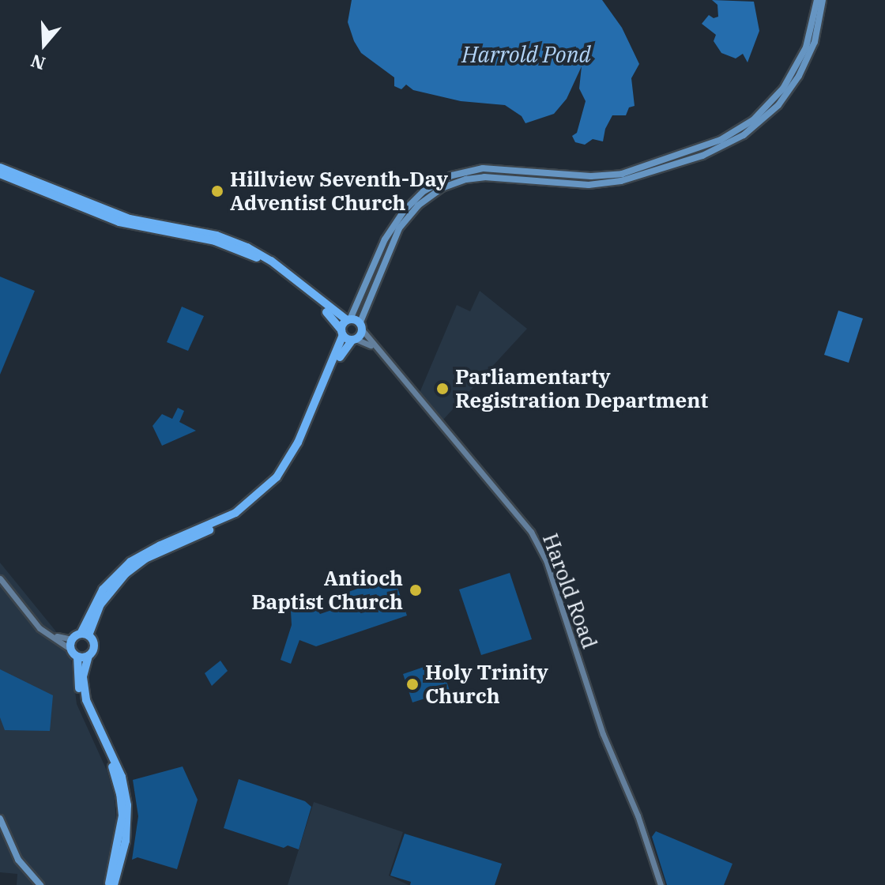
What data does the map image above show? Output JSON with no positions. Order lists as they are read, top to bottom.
{
  "streets": {
    "main road": ["Harold Road"]
  },
  "water": ["Harrold Pond"],
  "places": [
    "Hillview Seventh-Day Adventist Church",
    "Parliamentarty Registration Department",
    "Antioch Baptist Church",
    "Holy Trinity Church"
  ],
  "north": "bottom"
}
